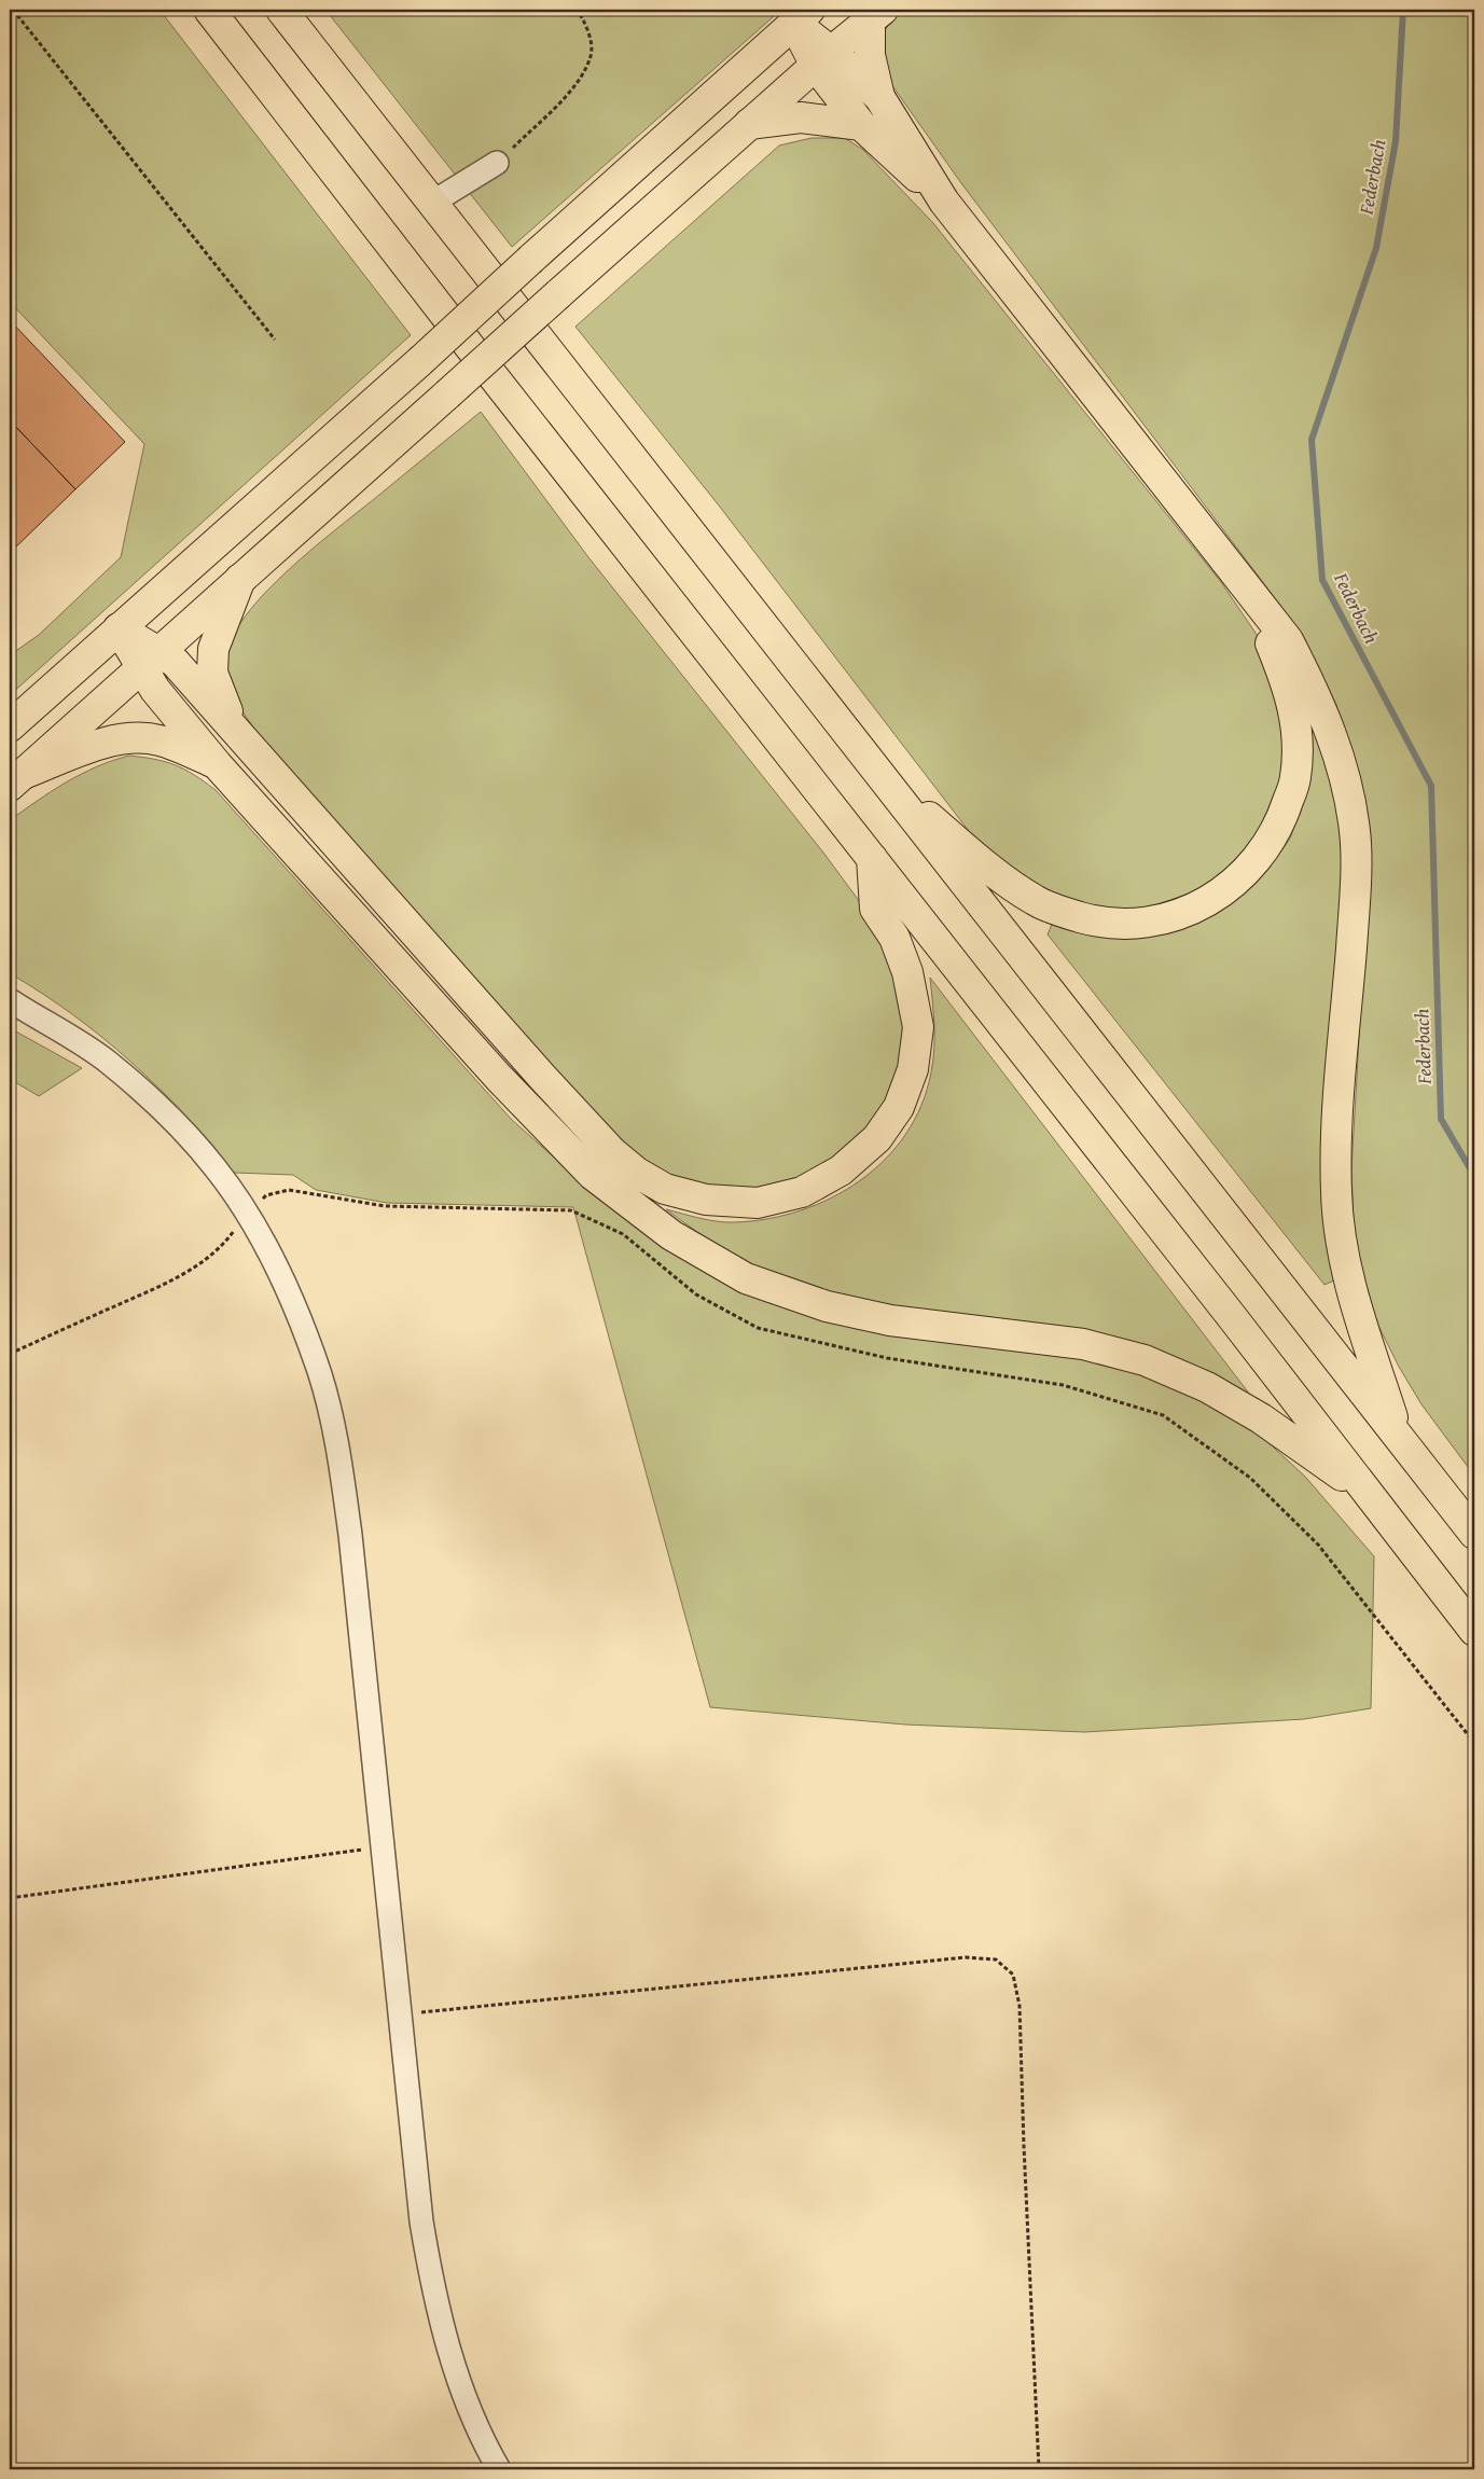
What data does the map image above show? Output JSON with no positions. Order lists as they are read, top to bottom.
{
  "water": ["Federbach"]
}
